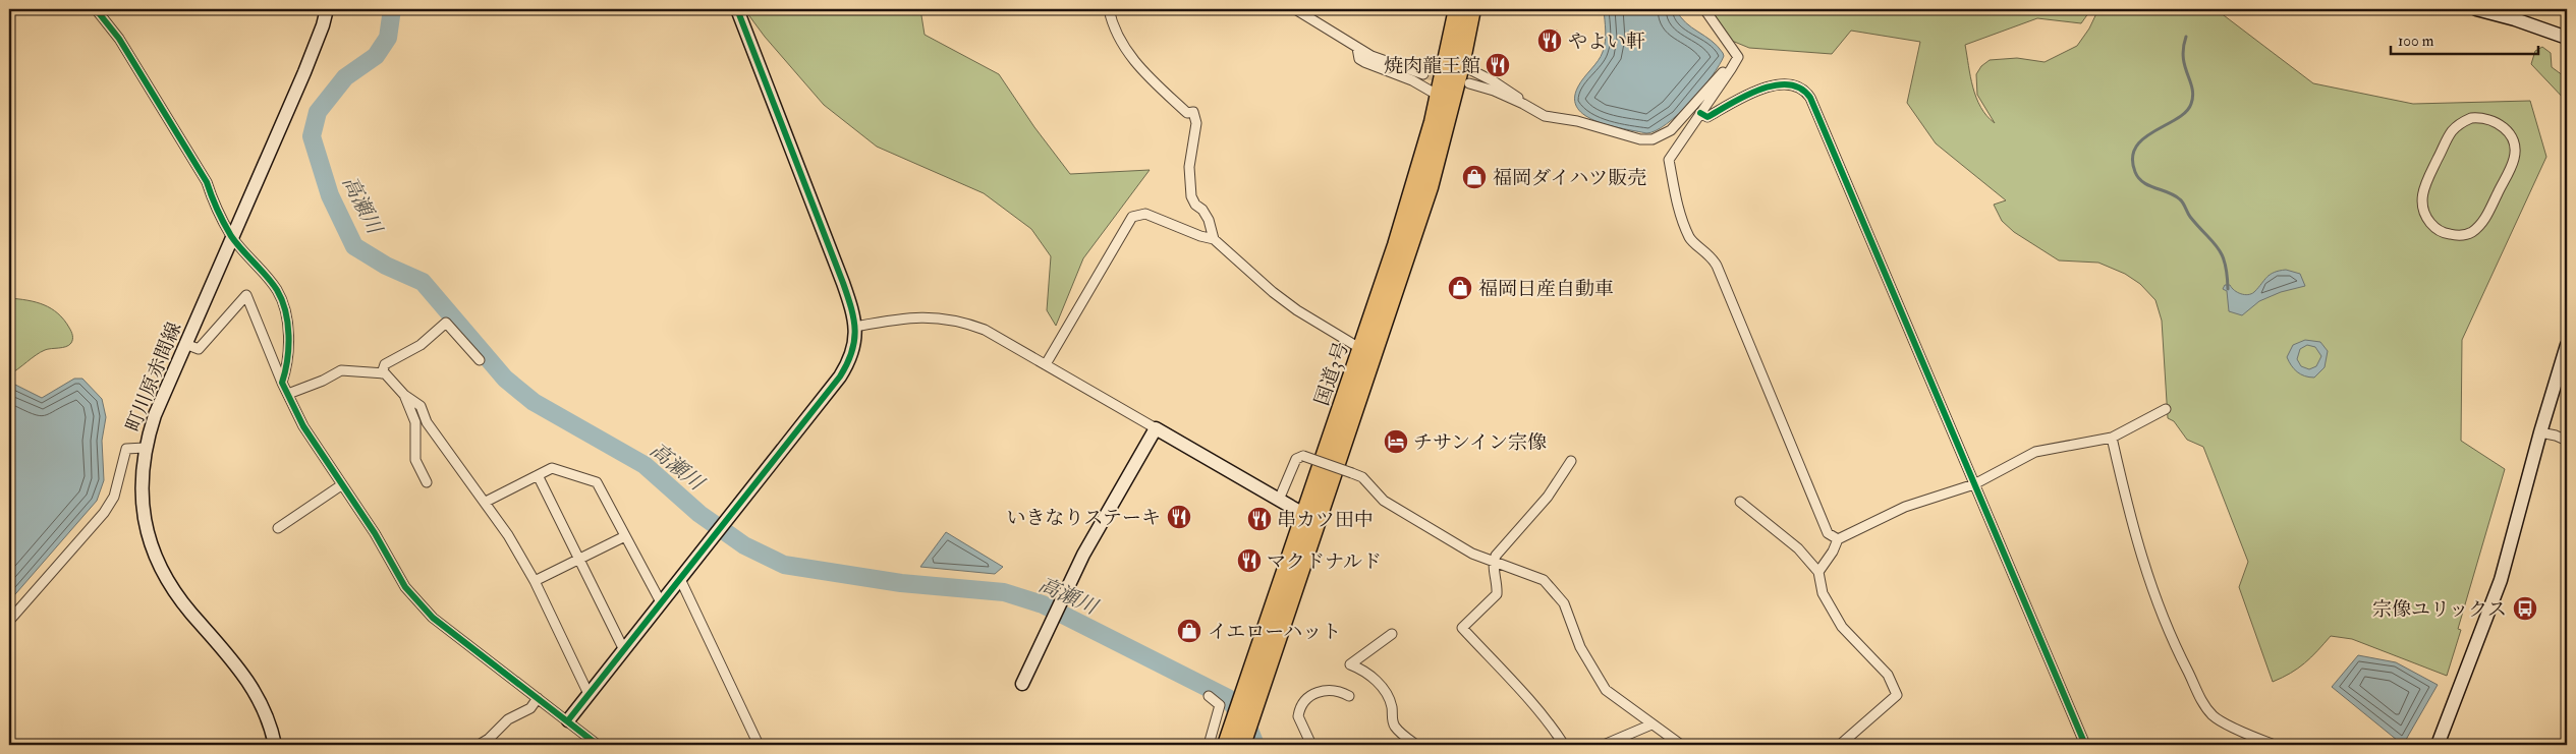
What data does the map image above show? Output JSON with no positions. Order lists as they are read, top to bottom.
{
  "streets": {
    "highway": ["国道3号"],
    "street": ["町川原赤間線"]
  },
  "water": ["高瀬川"],
  "places": {
    "restaurant": [
      "やよい軒",
      "焼肉龍王館",
      "いきなりステーキ",
      "串カツ田中",
      "マクドナルド"
    ],
    "shop": ["福岡ダイハツ販売", "福岡日産自動車", "イエローハット"],
    "hotel": ["チサンイン宗像"],
    "bus stop": ["宗像ユリックス"]
  },
  "scale_bar": "100 m"
}
